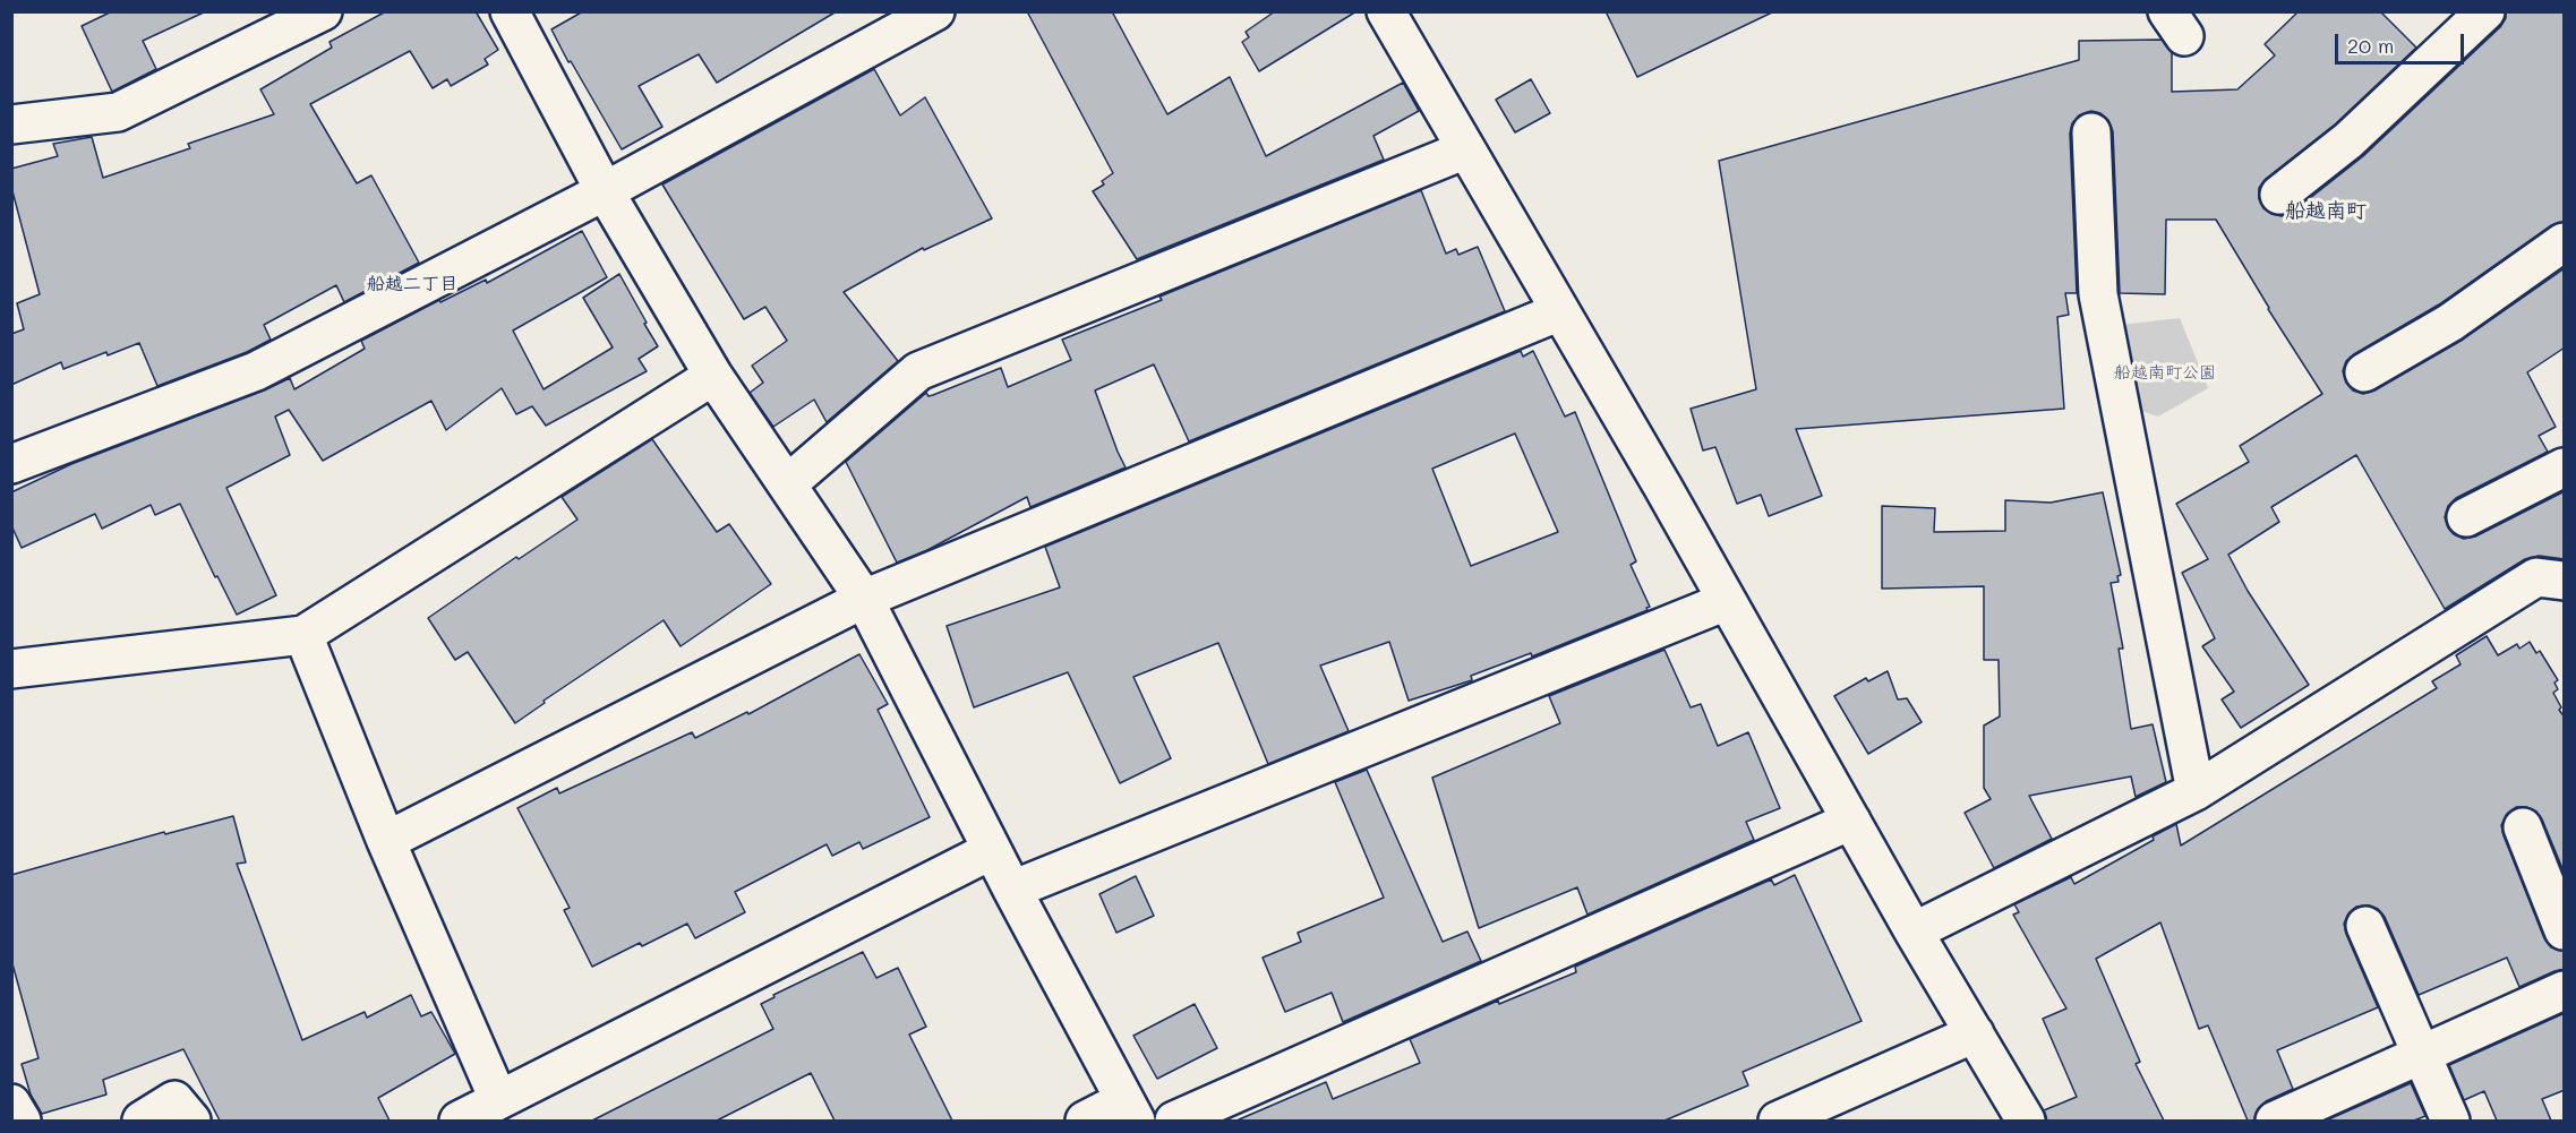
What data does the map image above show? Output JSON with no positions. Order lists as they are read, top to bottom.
{
  "districts": ["船越南町", "船越二丁目"],
  "parks": ["船越南町公園"],
  "scale_bar": "20 m"
}
